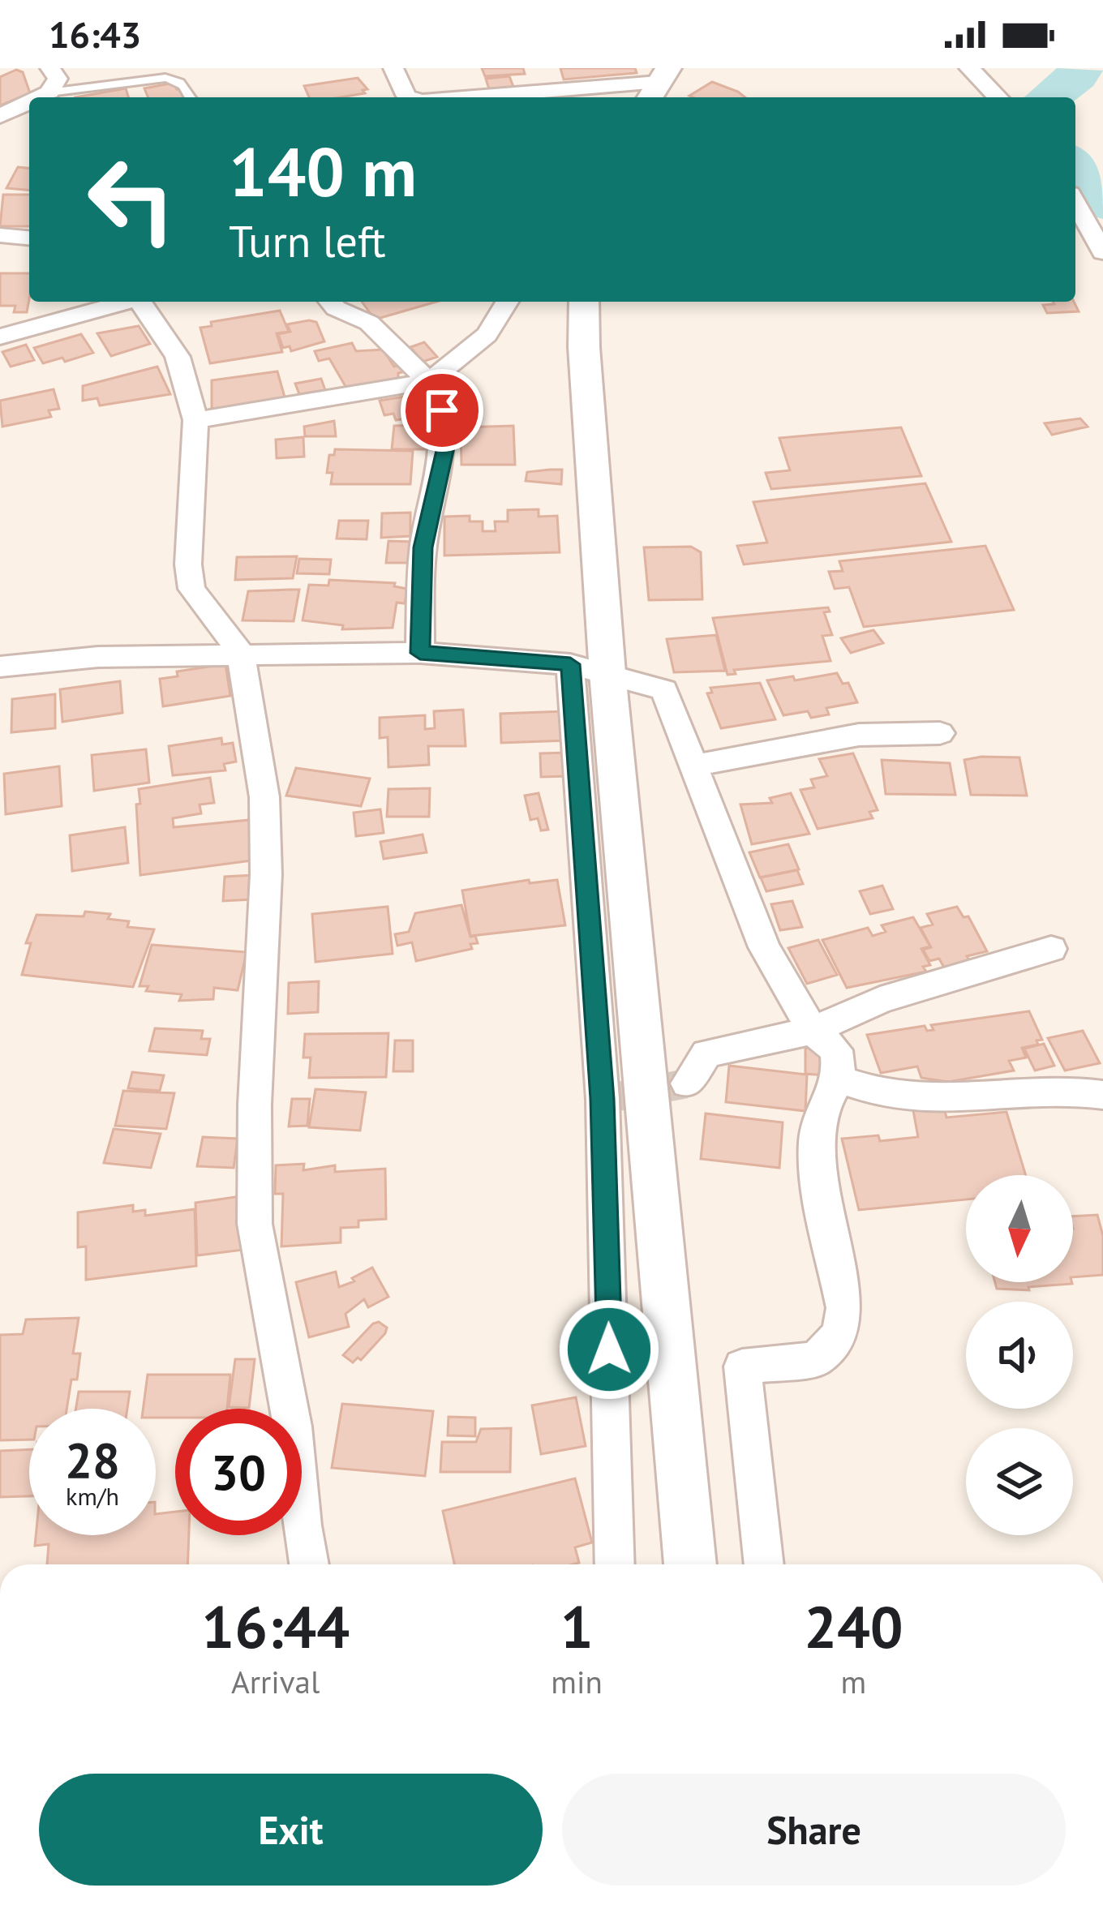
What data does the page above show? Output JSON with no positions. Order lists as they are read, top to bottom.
{
  "north": "bottom",
  "page": {
    "status": "16:43",
    "turn": ["140 m", "Turn left"],
    "speed": "28 km/h",
    "limit": "30",
    "eta": [
      "16:44",
      "Arrival",
      "1",
      "min",
      "240",
      "m"
    ],
    "buttons": ["Exit", "Share"]
  }
}
